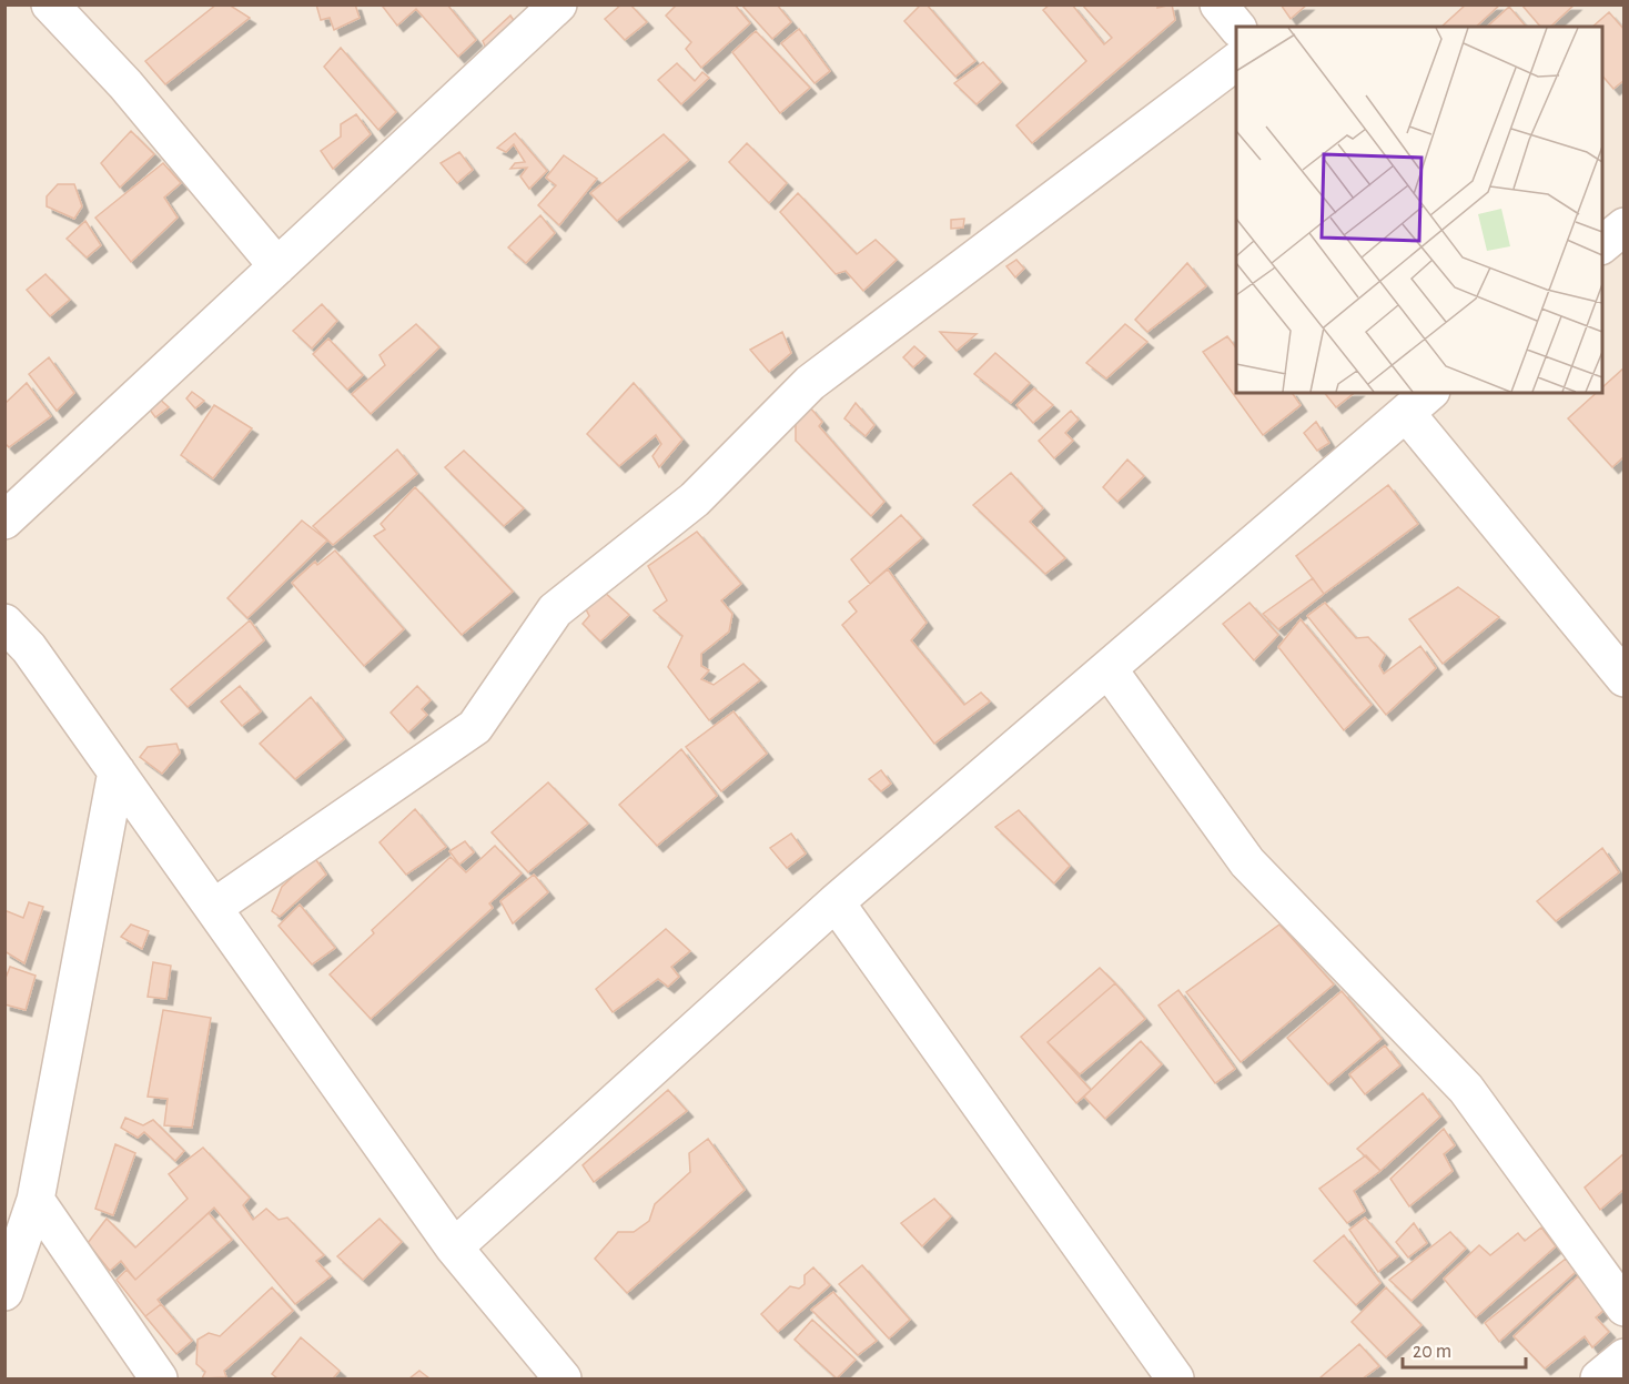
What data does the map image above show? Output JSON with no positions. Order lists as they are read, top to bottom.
{
  "scale_bar": "20 m"
}
